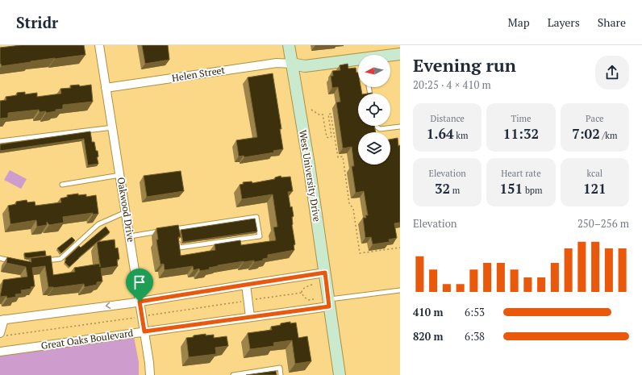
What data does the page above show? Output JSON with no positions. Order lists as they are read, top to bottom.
{
  "streets": {
    "main road": ["West University Drive"],
    "street": ["Helen Street", "Oakwood Drive", "Great Oaks Boulevard"]
  },
  "crossings": [
    ["Helen Street", "West University Drive"],
    ["Helen Street", "Oakwood Drive"],
    ["West University Drive", "Great Oaks Boulevard"],
    ["Oakwood Drive", "Great Oaks Boulevard"]
  ],
  "north": "left",
  "page": {
    "header": "Stridr",
    "nav": ["Map", "Layers", "Share"],
    "heading": ["Evening run", "20:25 · 4 × 410 m"],
    "stats": [
      ["Distance", "1.64 km"],
      ["Time", "11:32"],
      ["Pace", "7:02 /km"],
      ["Elevation", "32 m"],
      ["Heart rate", "151 bpm"],
      ["kcal", "121"]
    ],
    "chart": ["Elevation", "250–256 m"],
    "list": [
      {
        "name": "410 m",
        "note": "6:53"
      },
      {
        "name": "820 m",
        "note": "6:38"
      }
    ]
  }
}
